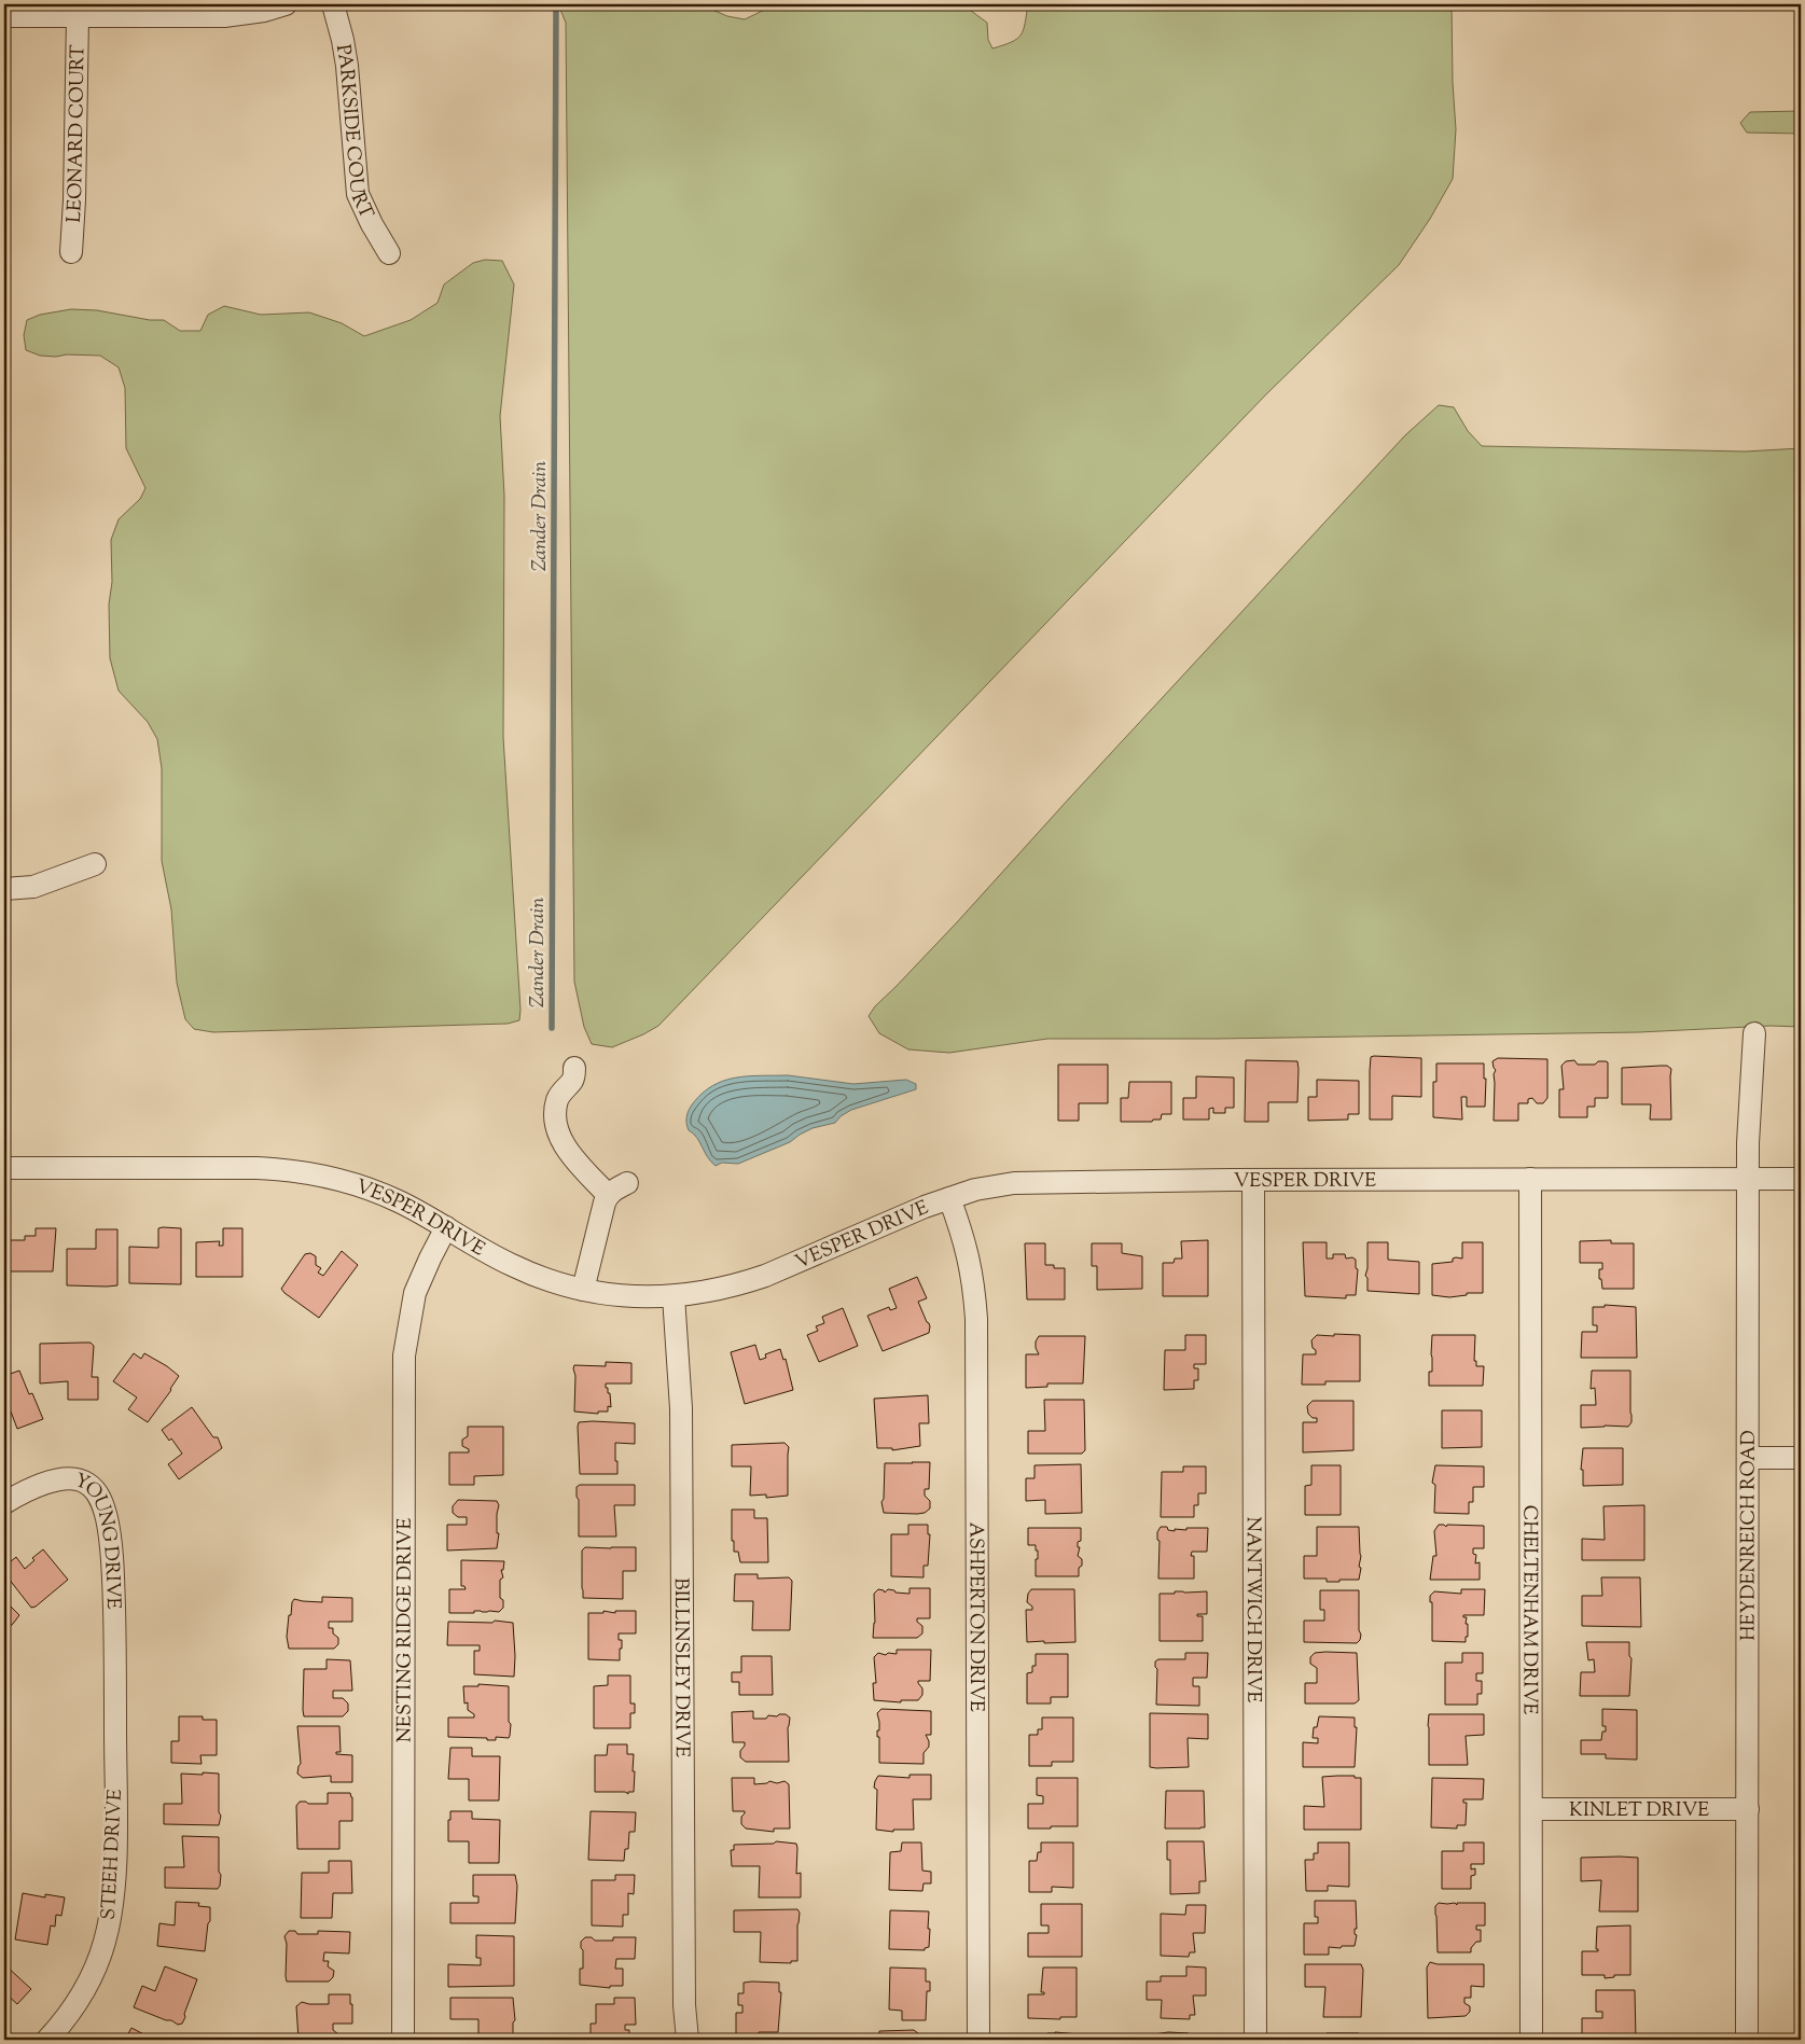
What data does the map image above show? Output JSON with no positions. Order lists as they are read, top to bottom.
{
  "streets": {
    "street": [
      "PARKSIDE COURT",
      "LEONARD COURT",
      "VESPER DRIVE",
      "HEYDENREICH ROAD",
      "YOUNG DRIVE",
      "NANTWICH DRIVE",
      "CHELTENHAM DRIVE",
      "ASHPERTON DRIVE",
      "NESTING RIDGE DRIVE",
      "BILLINSLEY DRIVE",
      "KINLET DRIVE",
      "STEEH DRIVE"
    ]
  },
  "crossings": [
    ["VESPER DRIVE", "HEYDENREICH ROAD"],
    ["VESPER DRIVE", "NANTWICH DRIVE"],
    ["VESPER DRIVE", "CHELTENHAM DRIVE"],
    ["VESPER DRIVE", "ASHPERTON DRIVE"],
    ["VESPER DRIVE", "NESTING RIDGE DRIVE"],
    ["VESPER DRIVE", "BILLINSLEY DRIVE"],
    ["HEYDENREICH ROAD", "KINLET DRIVE"],
    ["YOUNG DRIVE", "STEEH DRIVE"],
    ["CHELTENHAM DRIVE", "KINLET DRIVE"]
  ],
  "water": ["Zander Drain"]
}
